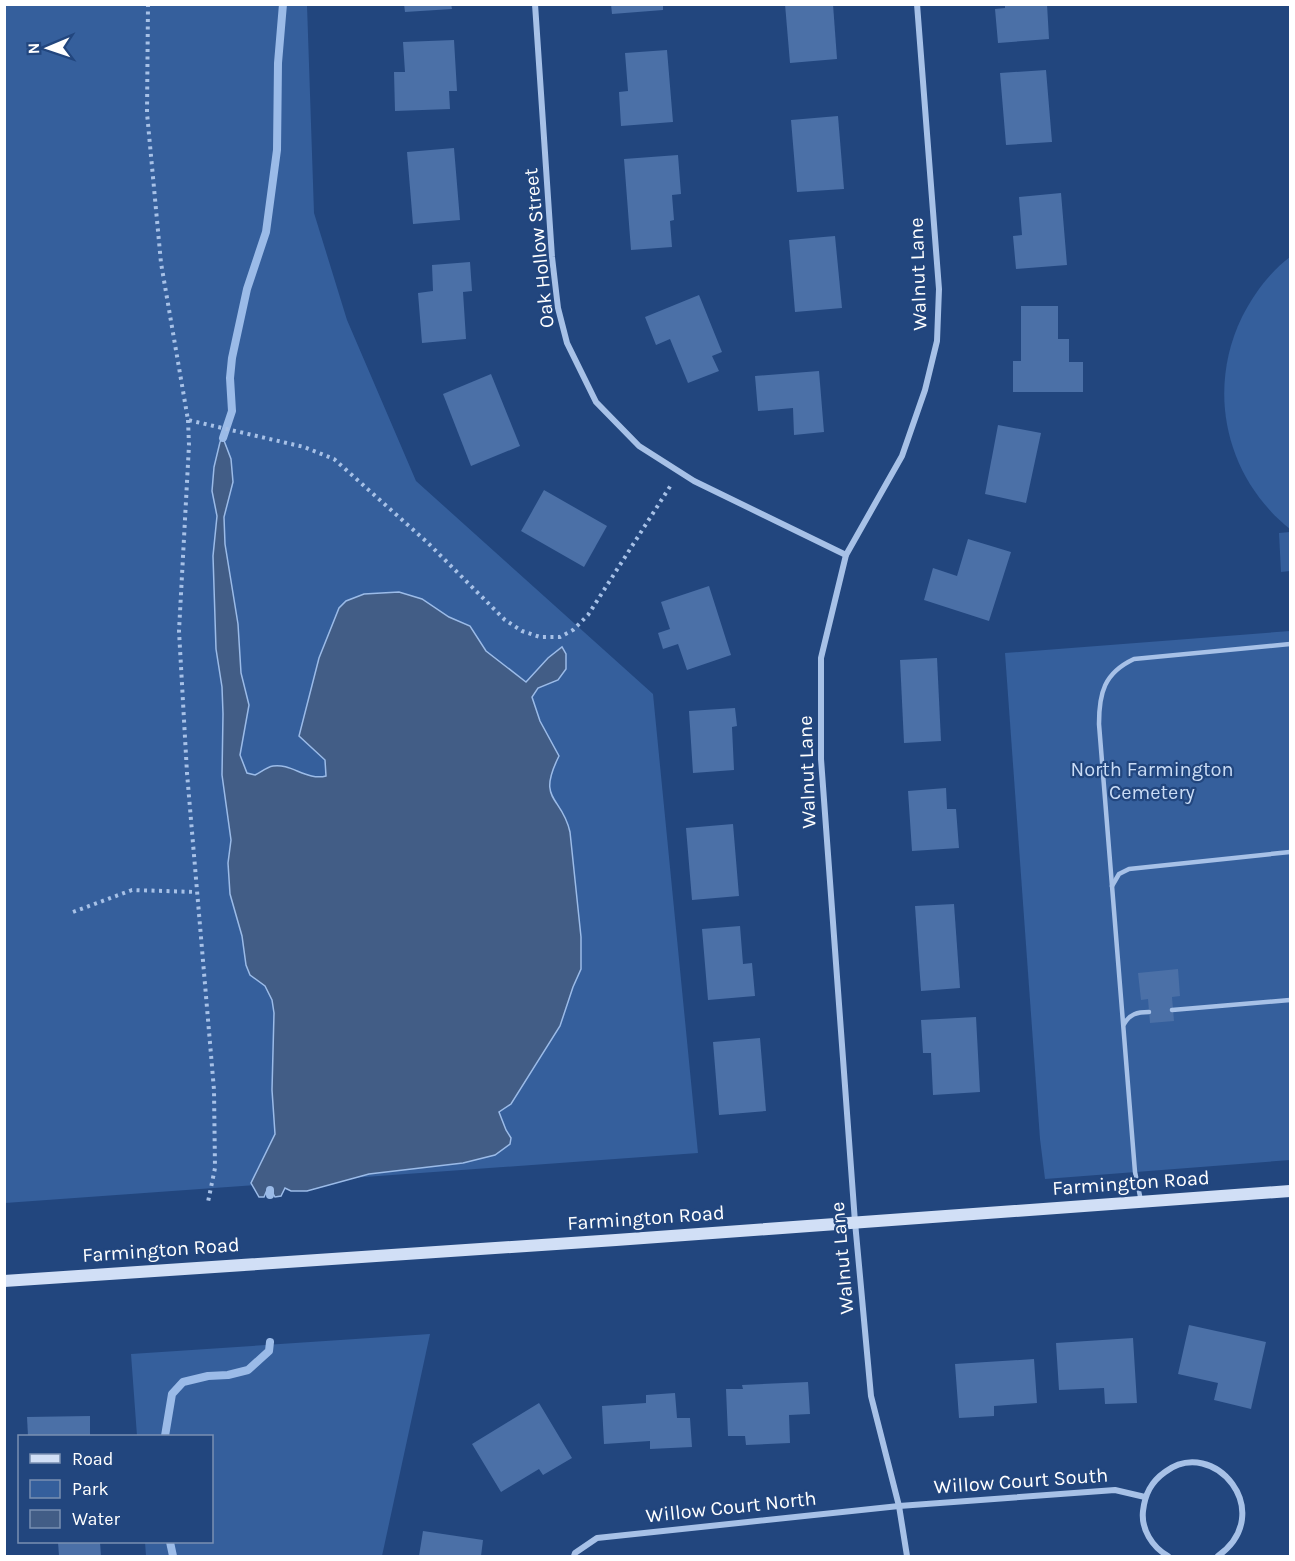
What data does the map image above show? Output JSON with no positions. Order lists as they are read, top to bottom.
{
  "streets": {
    "street": [
      "Oak Hollow Street",
      "Walnut Lane",
      "Farmington Road",
      "Willow Court South",
      "Willow Court North"
    ]
  },
  "crossings": [
    ["Oak Hollow Street", "Walnut Lane"],
    ["Walnut Lane", "Farmington Road"],
    ["Walnut Lane", "Willow Court South"],
    ["Walnut Lane", "Willow Court North"],
    ["Willow Court South", "Willow Court North"]
  ],
  "parks": ["North Farmington Cemetery"],
  "legend": ["Road", "Park", "Water"],
  "north": "left"
}
